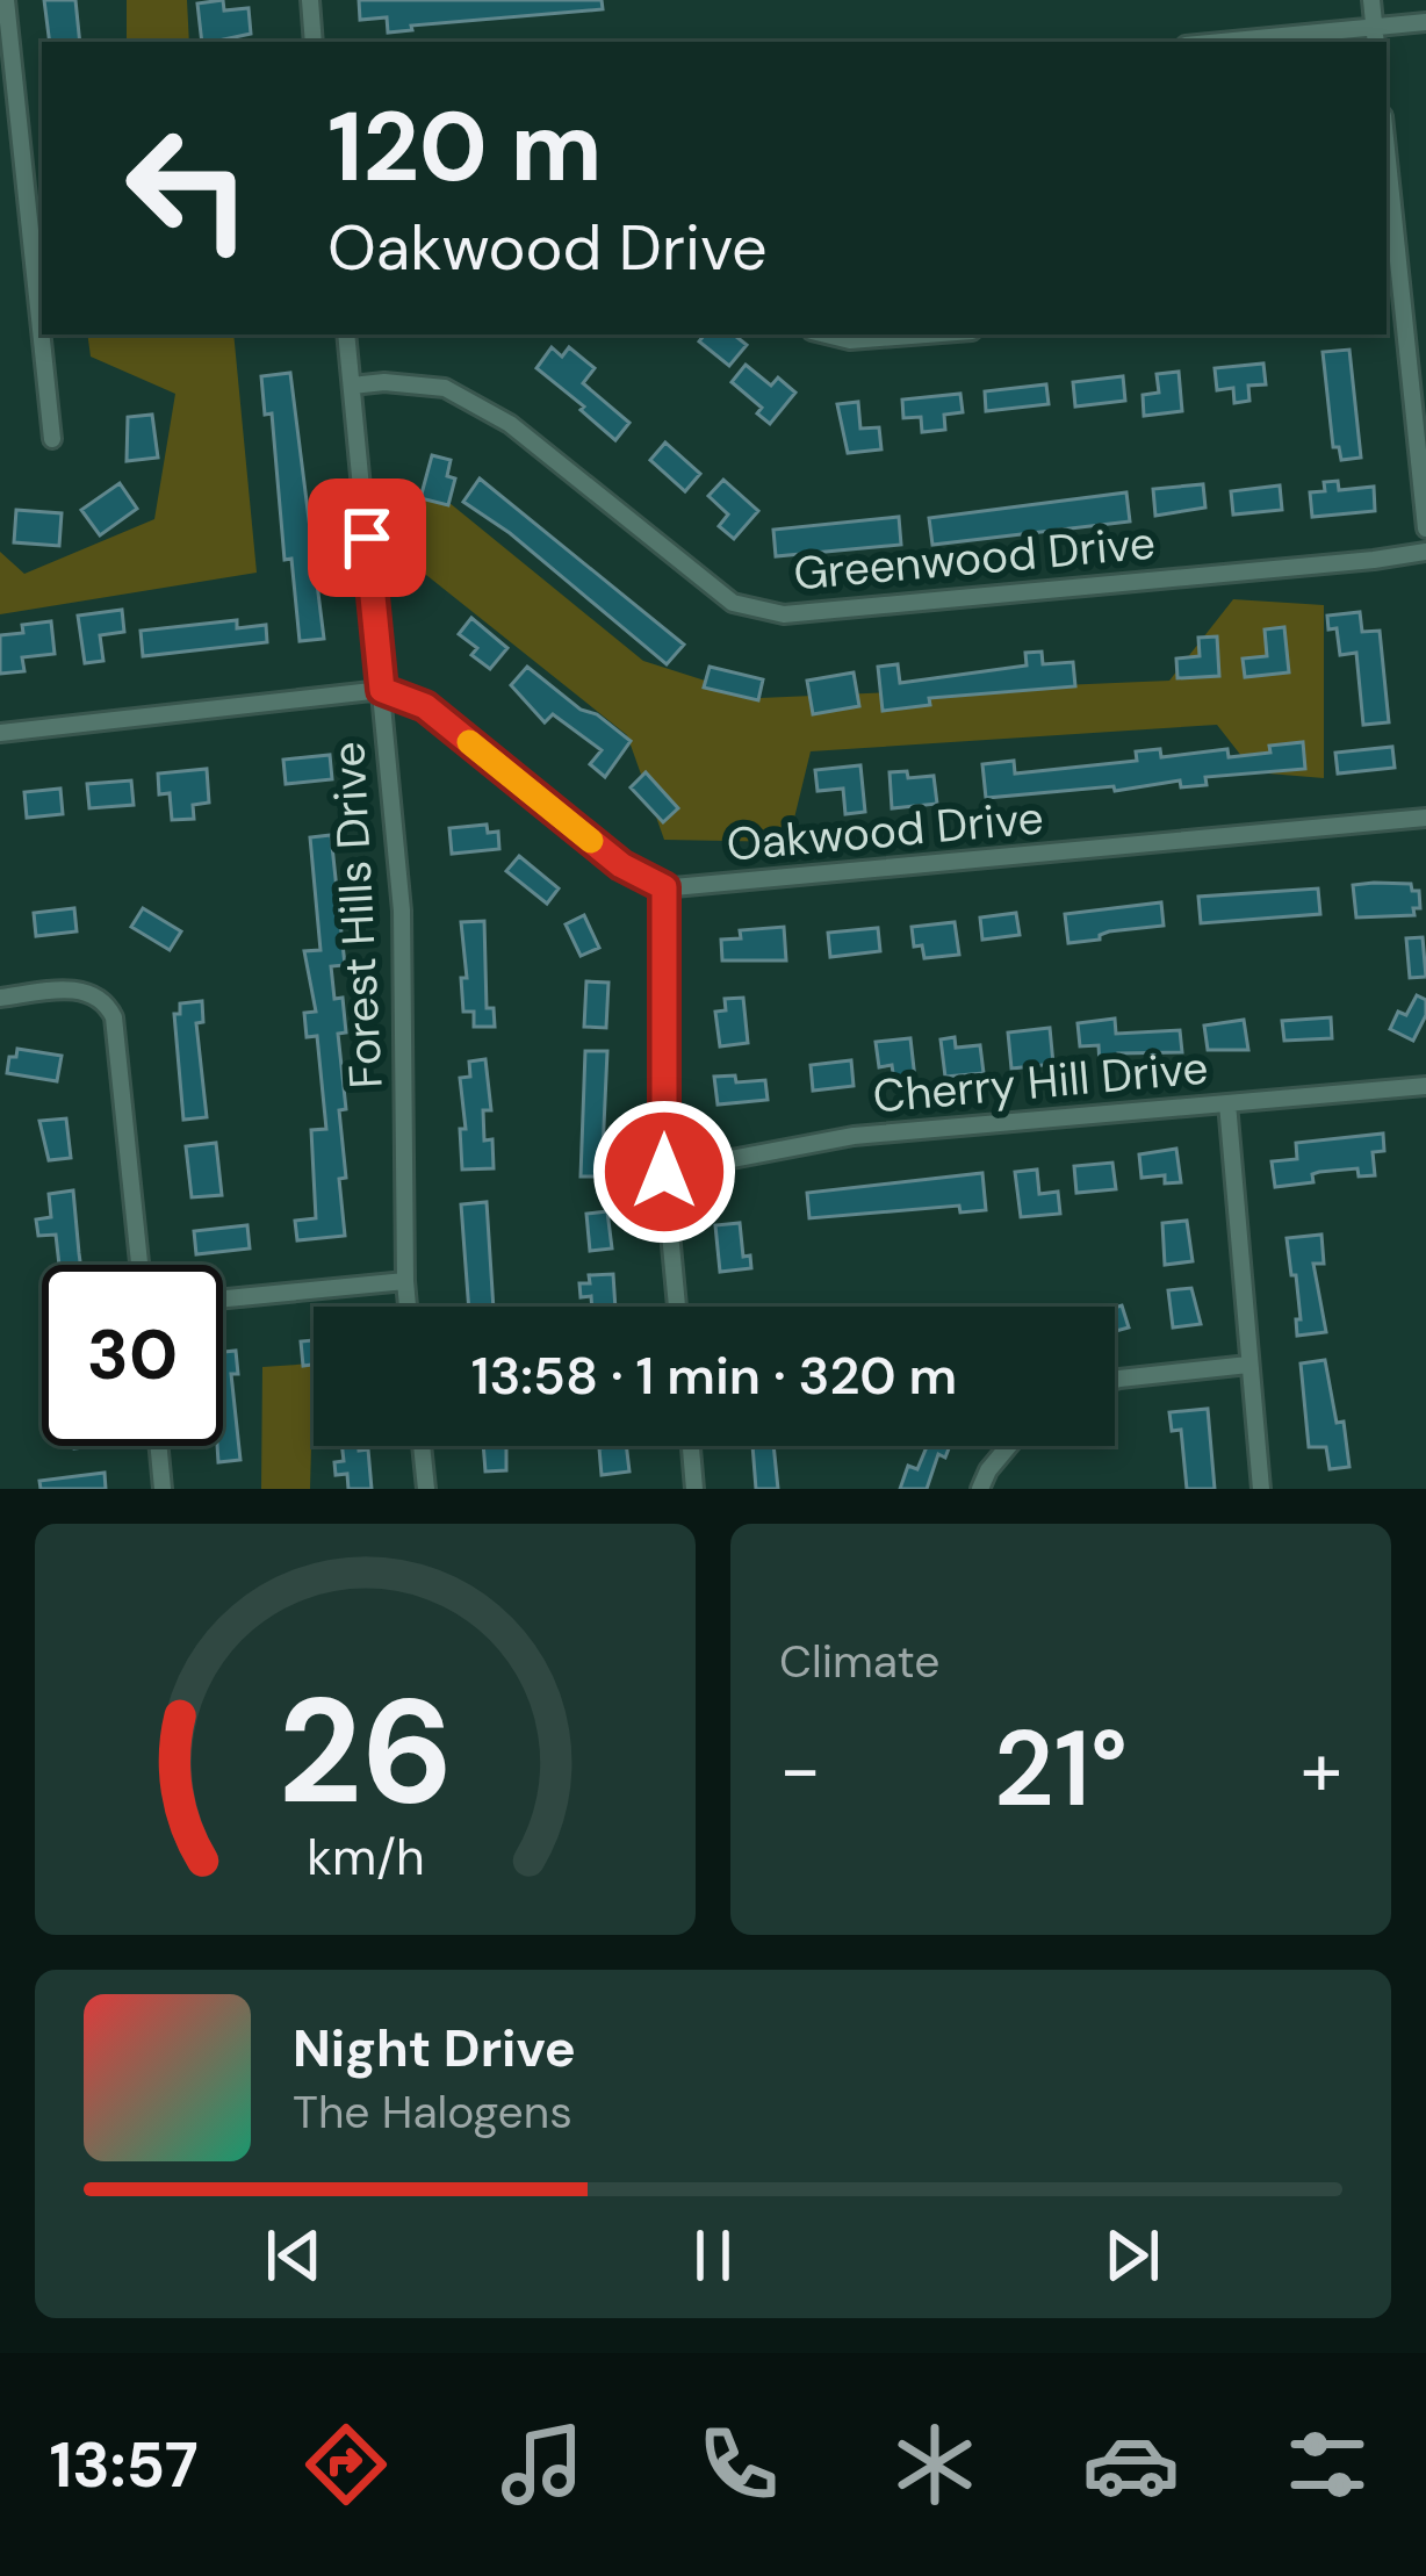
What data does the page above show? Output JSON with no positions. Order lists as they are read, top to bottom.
{
  "streets": {
    "street": [
      "Greenwood Drive",
      "Oakwood Drive",
      "Forest Hills Drive",
      "Cherry Hill Drive"
    ]
  },
  "crossings": [
    ["Greenwood Drive", "Forest Hills Drive"],
    ["Oakwood Drive", "Forest Hills Drive"]
  ],
  "page": {
    "turn": ["120 m", "Oakwood Drive"],
    "limit": "30",
    "trip": "13:58 · 1 min · 320 m",
    "tile": "Climate",
    "heat": ["−", "21°", "+"],
    "song": ["Night Drive", "The Halogens"],
    "tabs": "13:57",
    "gauge": ["26", "km/h"]
  }
}
